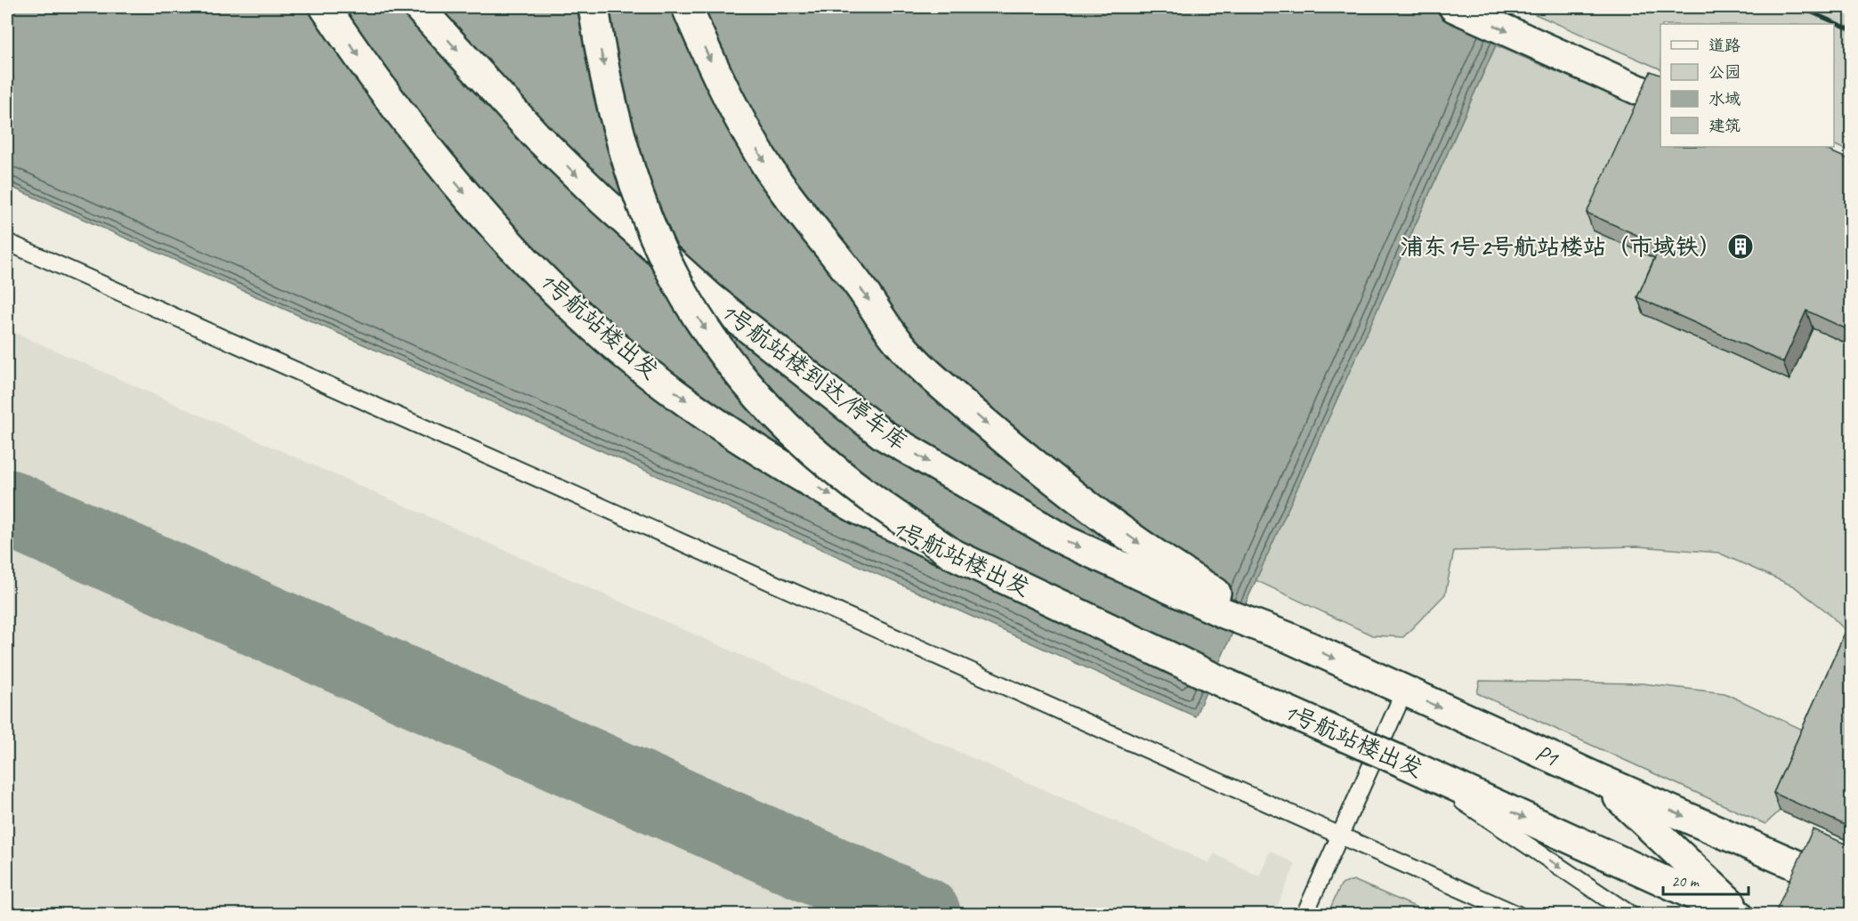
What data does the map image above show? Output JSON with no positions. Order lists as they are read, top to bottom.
{
  "streets": {
    "main road": ["1号航站楼出发", "1号航站楼到达/停车库", "P1"]
  },
  "crossings": [
    ["1号航站楼到达/停车库", "P1"]
  ],
  "places": {
    "building": ["浦东1号2号航站楼站（市域铁）"]
  },
  "legend": [
    "道路",
    "公园",
    "水域",
    "建筑"
  ],
  "scale_bar": "20 m"
}
